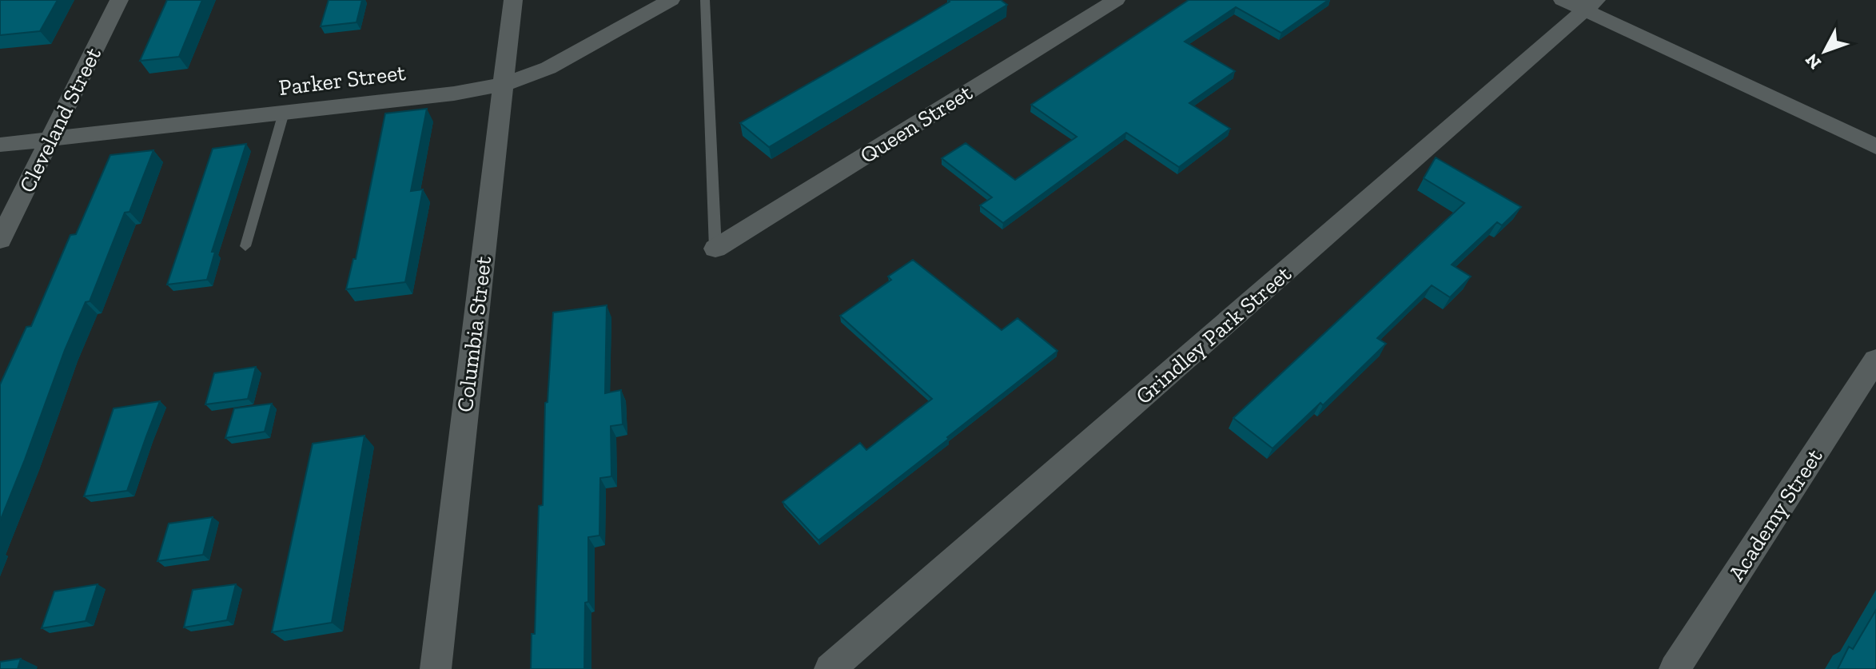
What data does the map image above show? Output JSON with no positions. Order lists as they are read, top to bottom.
{
  "streets": {
    "street": [
      "Parker Street",
      "Cleveland Street",
      "Queen Street",
      "Columbia Street",
      "Grindley Park Street",
      "Academy Street"
    ]
  },
  "crossings": [
    ["Parker Street", "Cleveland Street"],
    ["Parker Street", "Columbia Street"]
  ],
  "north": "bottom left"
}
